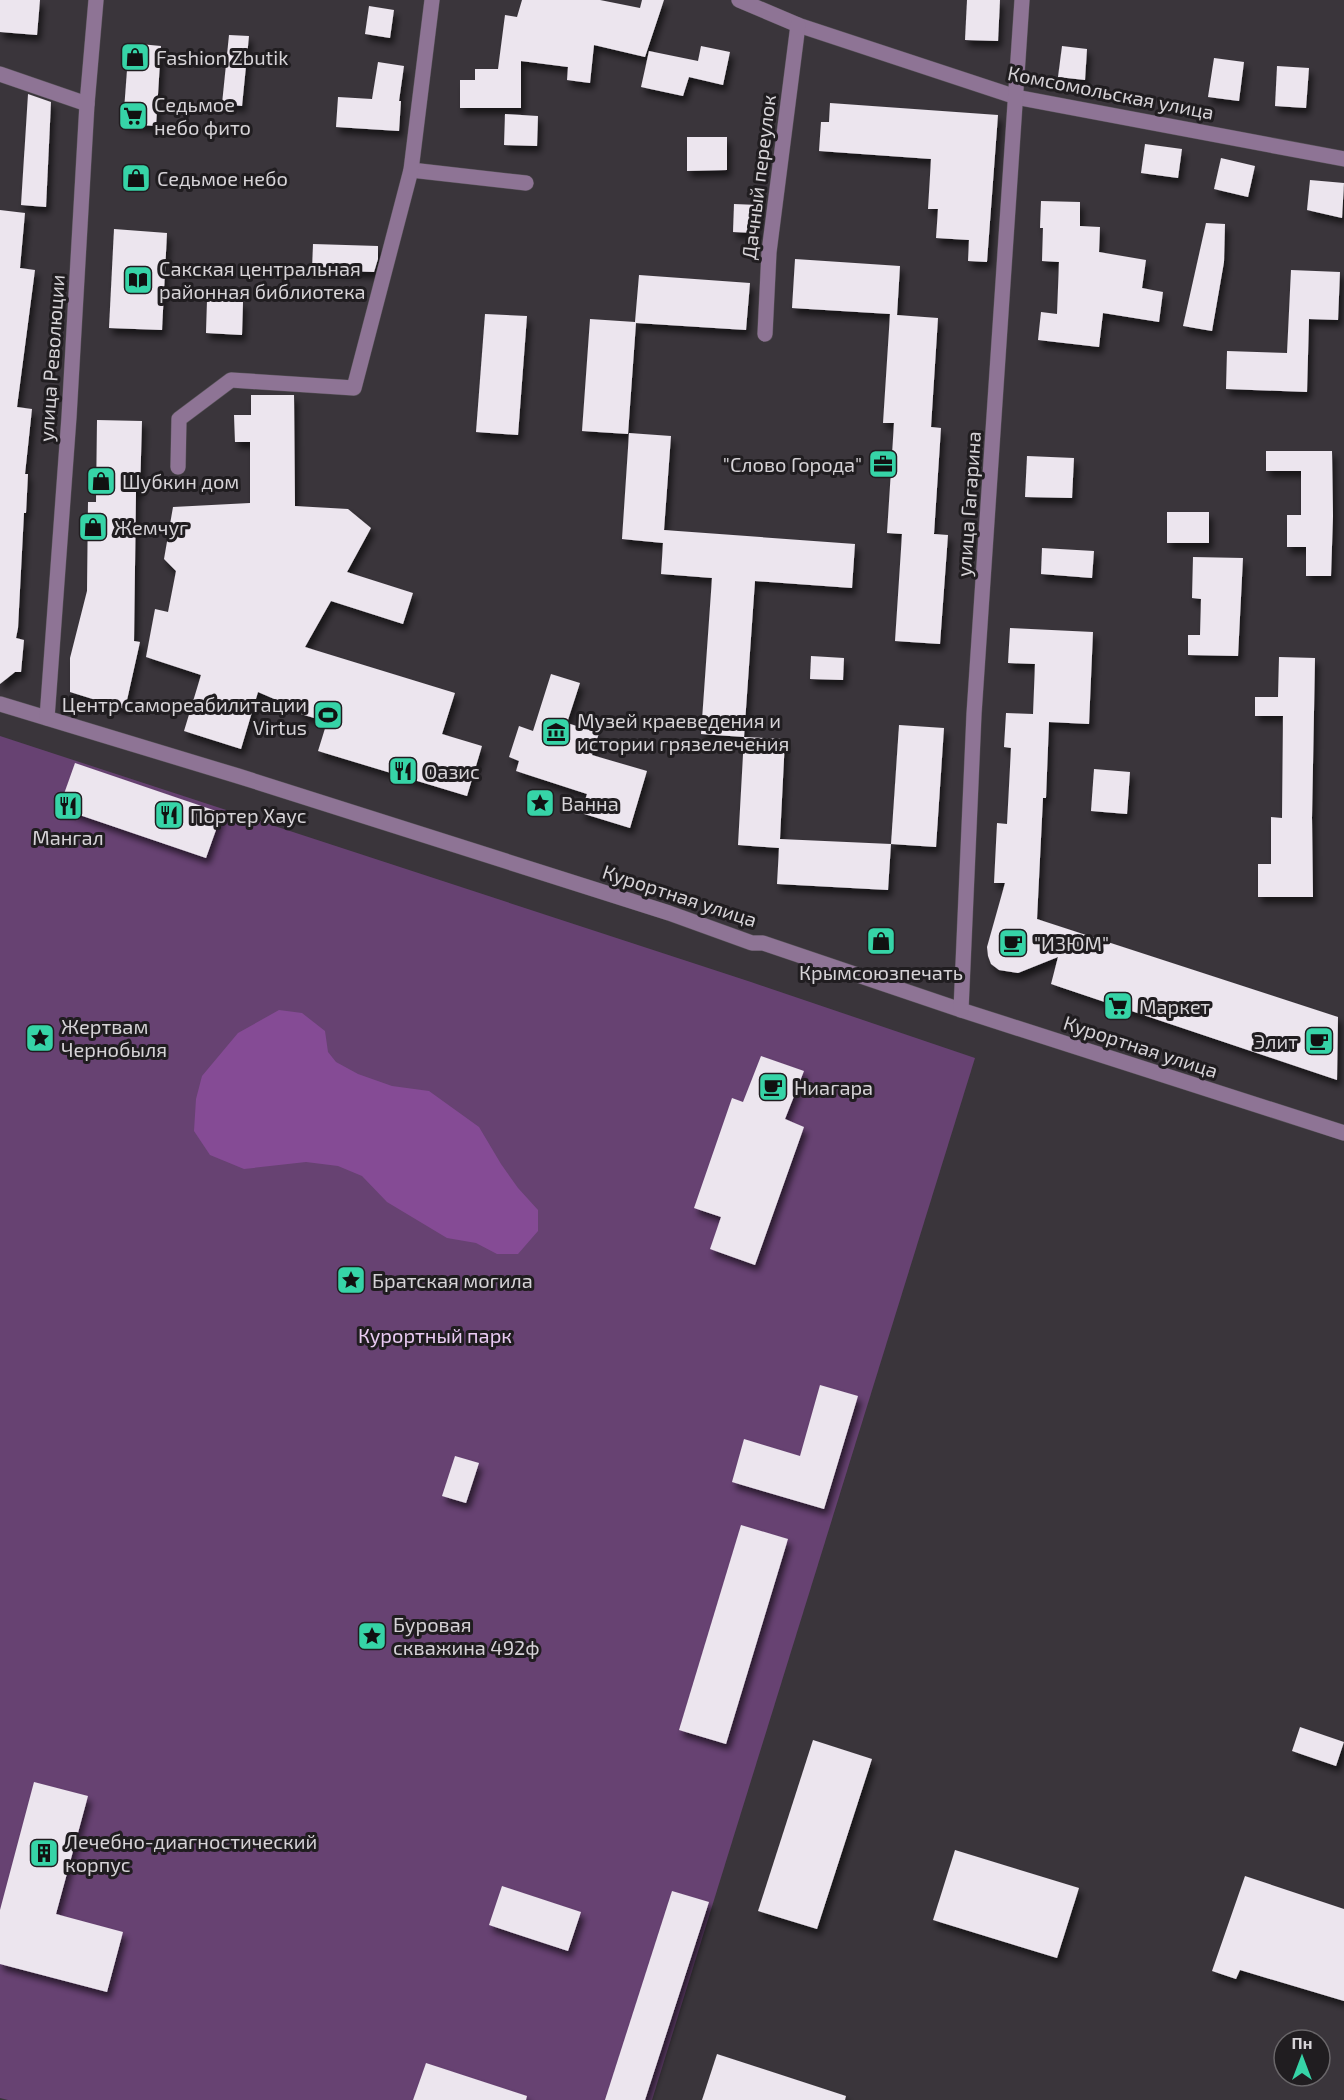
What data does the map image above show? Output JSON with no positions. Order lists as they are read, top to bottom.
{
  "streets": {
    "street": [
      "Комсомольская улица",
      "Дачный переулок",
      "улица Революции",
      "улица Гагарина",
      "Курортная улица"
    ]
  },
  "crossings": [
    ["Комсомольская улица", "Дачный переулок"],
    ["Комсомольская улица", "улица Гагарина"],
    ["улица Революции", "Курортная улица"],
    ["улица Гагарина", "Курортная улица"]
  ],
  "parks": ["Курортный парк"],
  "places": {
    "shop": [
      "Fashion Zbutik",
      "Седьмое небо",
      "Шубкин дом",
      "Жемчуг",
      "Крымсоюзпечать"
    ],
    "supermarket": ["Седьмое небо фито", "Маркет"],
    "library": ["Сакская центральная районная библиотека"],
    "office": ["\"Слово Города\""],
    "sports": ["Центр самореабилитации Virtus"],
    "museum": ["Музей краеведения и истории грязелечения"],
    "restaurant": ["Оазис", "Мангал", "Портер Хаус"],
    "place": [
      "Ванна",
      "Жертвам Чернобыля",
      "Братская могила",
      "Буровая скважина 492ф"
    ],
    "cafe": ["\"ИЗЮМ\"", "Элит", "Ниагара"],
    "building": ["Лечебно-диагностический корпус"]
  },
  "north": "top"
}
